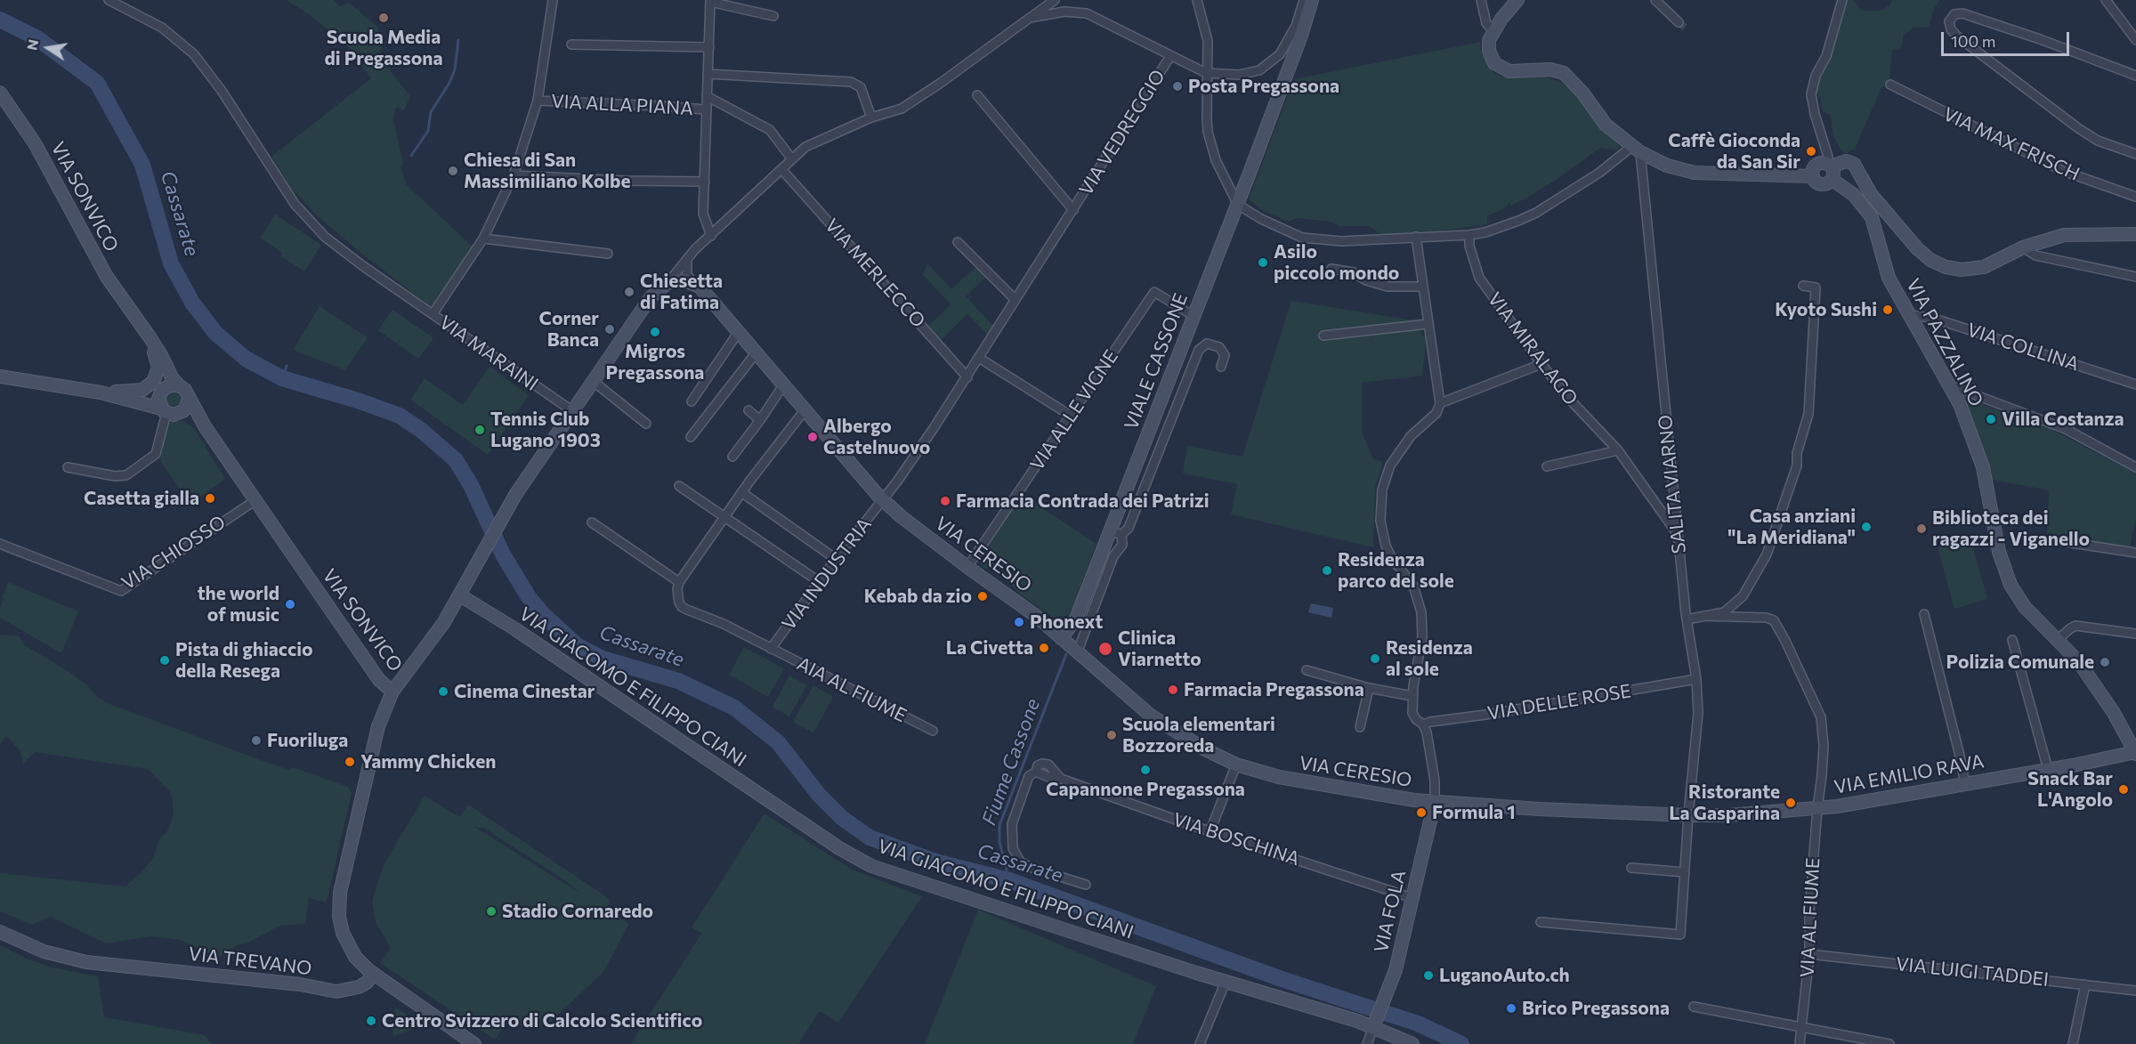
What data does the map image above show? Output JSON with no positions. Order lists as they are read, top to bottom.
{
  "streets": {
    "main road": [
      "VIA SONVICO",
      "VIA PAZZALINO",
      "VIALE CASSONE",
      "VIA CERESIO",
      "VIA GIACOMO E FILIPPO CIANI",
      "VIA EMILIO RAVA",
      "VIA FOLA",
      "VIA TREVANO"
    ],
    "street": [
      "VIA ALLA PIANA",
      "VIA VEDREGGIO",
      "VIA MAX FRISCH",
      "VIA MERLECCO",
      "VIA COLLINA",
      "VIA MIRALAGO",
      "VIA MARAINI",
      "VIA ALLE VIGNE",
      "SALITA VIARNO",
      "VIA CHIOSSO",
      "VIA INDUSTRIA",
      "AIA AL FIUME",
      "VIA DELLE ROSE",
      "VIA BOSCHINA",
      "VIA AL FIUME",
      "VIA LUIGI TADDEI"
    ]
  },
  "crossings": [
    ["VIA VEDREGGIO", "VIA MERLECCO"],
    ["VIA VEDREGGIO", "VIA CERESIO"],
    ["VIA VEDREGGIO", "VIA INDUSTRIA"],
    ["VIA SONVICO", "VIA CHIOSSO"],
    ["VIA SONVICO", "VIA TREVANO"],
    ["VIA PAZZALINO", "VIA COLLINA"],
    ["VIA PAZZALINO", "VIA EMILIO RAVA"],
    ["VIA MIRALAGO", "SALITA VIARNO"],
    ["VIALE CASSONE", "VIA ALLE VIGNE"],
    ["VIALE CASSONE", "VIA CERESIO"],
    ["VIA ALLE VIGNE", "VIA CERESIO"],
    ["SALITA VIARNO", "VIA CERESIO"],
    ["SALITA VIARNO", "VIA DELLE ROSE"],
    ["SALITA VIARNO", "VIA EMILIO RAVA"],
    ["VIA CERESIO", "VIA INDUSTRIA"],
    ["VIA CERESIO", "VIA EMILIO RAVA"],
    ["VIA CERESIO", "VIA FOLA"],
    ["VIA INDUSTRIA", "AIA AL FIUME"],
    ["VIA GIACOMO E FILIPPO CIANI", "VIA FOLA"],
    ["VIA EMILIO RAVA", "VIA AL FIUME"],
    ["VIA BOSCHINA", "VIA FOLA"],
    ["VIA AL FIUME", "VIA LUIGI TADDEI"]
  ],
  "water": ["Cassarate", "Fiume Cassone"],
  "places": [
    "Scuola Media di Pregassona",
    "Posta Pregassona",
    "Caffè Gioconda da San Sir",
    "Chiesa di San Massimiliano Kolbe",
    "Asilo piccolo mondo",
    "Chiesetta di Fatima",
    "Kyoto Sushi",
    "Corner Banca",
    "Migros Pregassona",
    "Villa Costanza",
    "Tennis Club Lugano 1903",
    "Albergo Castelnuovo",
    "Casetta gialla",
    "Farmacia Contrada dei Patrizi",
    "Casa anziani \"La Meridiana\"",
    "Biblioteca dei ragazzi - Viganello",
    "Residenza parco del sole",
    "Kebab da zio",
    "the world of music",
    "Phonext",
    "La Civetta",
    "Clinica Viarnetto",
    "Residenza al sole",
    "Pista di ghiaccio della Resega",
    "Polizia Comunale",
    "Farmacia Pregassona",
    "Cinema Cinestar",
    "Scuola elementari Bozzoreda",
    "Fuoriluga",
    "Yammy Chicken",
    "Capannone Pregassona",
    "Snack Bar L'Angolo",
    "Ristorante La Gasparina",
    "Formula 1",
    "Stadio Cornaredo",
    "LuganoAuto.ch",
    "Brico Pregassona",
    "Centro Svizzero di Calcolo Scientifico"
  ],
  "scale_bar": "100 m",
  "north": "left"
}
